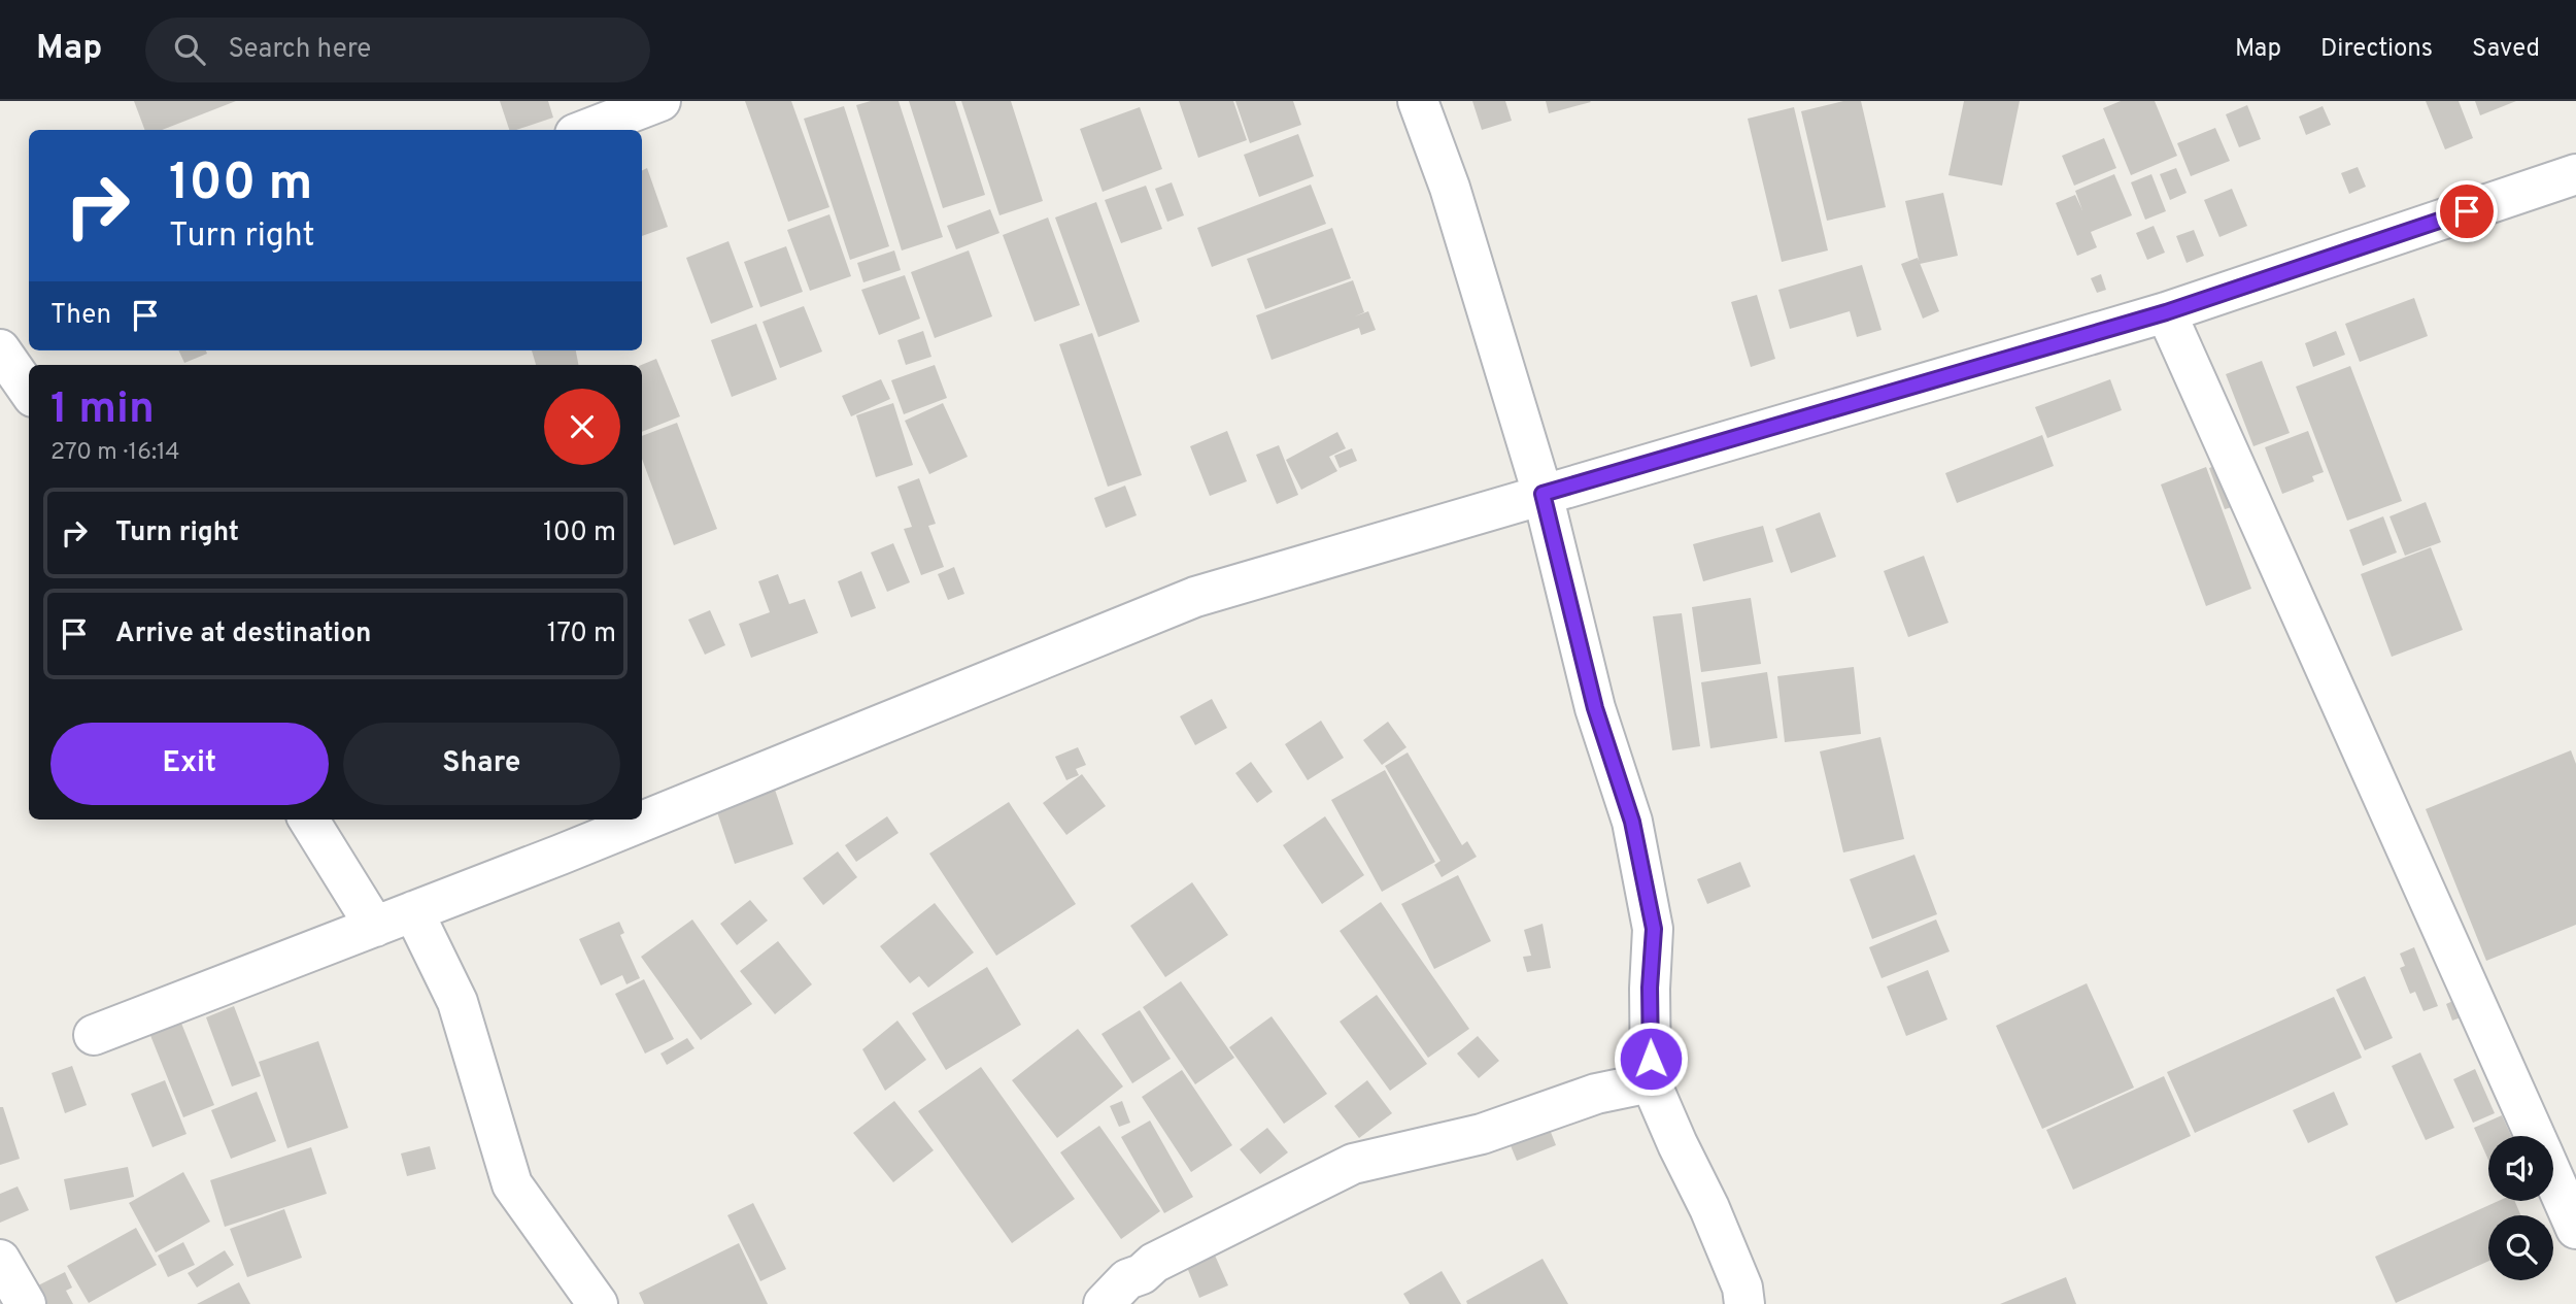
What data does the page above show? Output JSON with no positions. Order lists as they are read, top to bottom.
{
  "page": {
    "header": "Map",
    "search": "Search here",
    "nav": ["Map", "Directions", "Saved"],
    "turn": ["100 m", "Turn right"],
    "then": "Then",
    "heading": ["1 min", "270 m · 16:14"],
    "list": [
      {
        "name": "Turn right",
        "value": "100 m"
      },
      {
        "name": "Arrive at destination",
        "value": "170 m"
      }
    ],
    "buttons": ["Exit", "Share"]
  }
}
